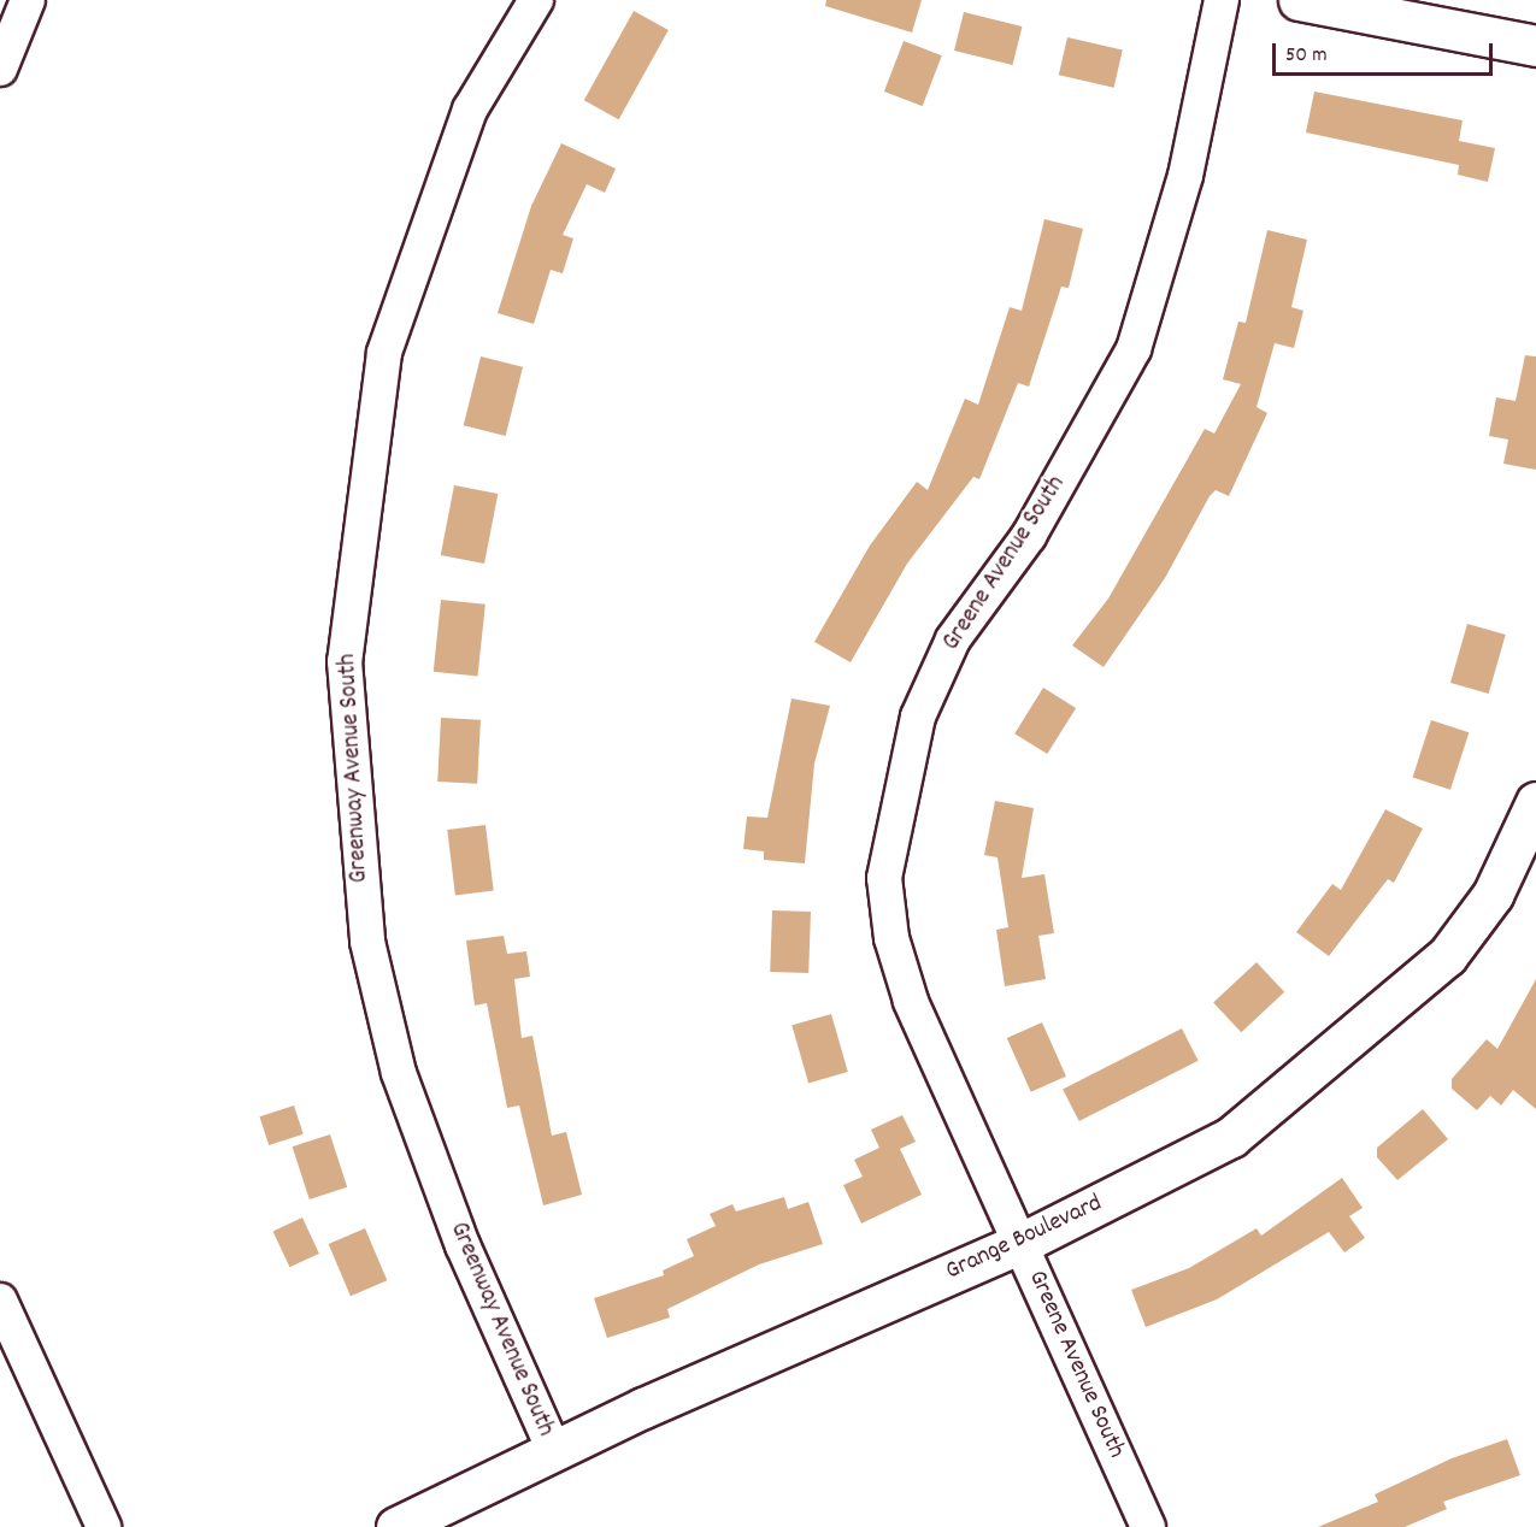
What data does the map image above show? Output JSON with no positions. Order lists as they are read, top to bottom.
{
  "streets": {
    "street": ["Greene Avenue South", "Greenway Avenue South", "Grange Boulevard"]
  },
  "crossings": [
    ["Greene Avenue South", "Grange Boulevard"],
    ["Greenway Avenue South", "Grange Boulevard"]
  ],
  "scale_bar": "50 m"
}
